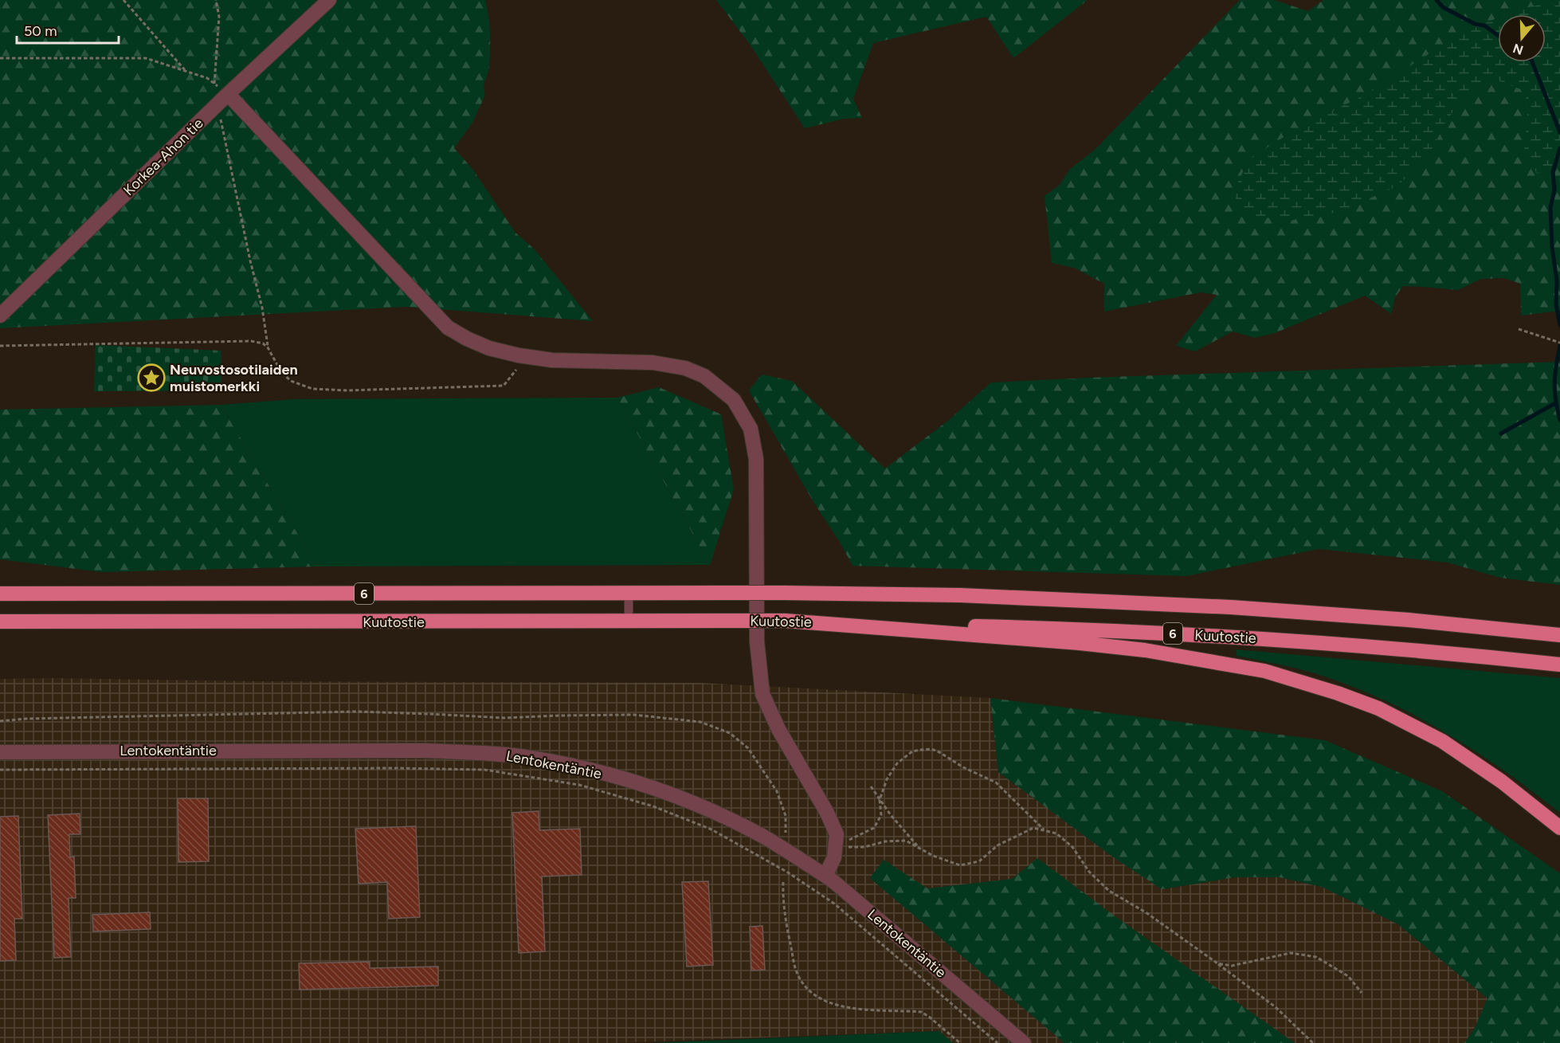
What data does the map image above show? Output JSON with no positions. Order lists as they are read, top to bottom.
{
  "streets": {
    "highway": ["6", "Kuutostie"],
    "street": ["Korkea-Ahon tie", "Lentokentäntie"]
  },
  "places": {
    "place": ["Neuvostosotilaiden muistomerkki"]
  },
  "scale_bar": "50 m",
  "north": "bottom"
}
